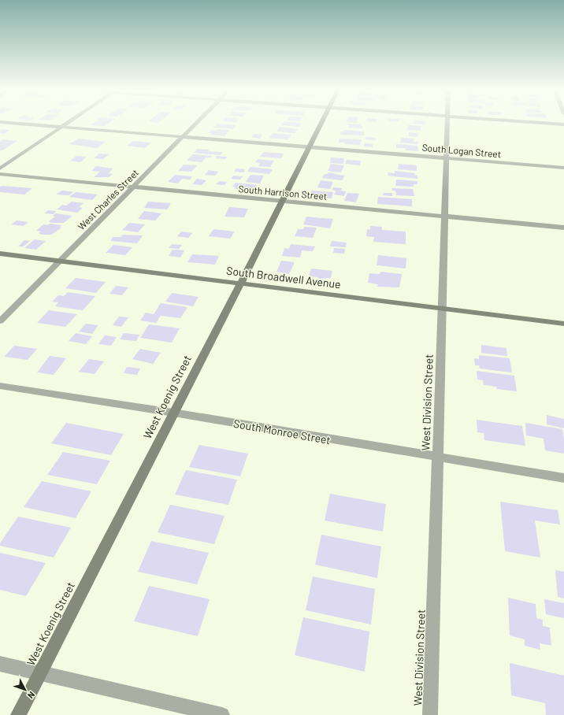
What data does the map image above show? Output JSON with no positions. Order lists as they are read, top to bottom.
{
  "streets": {
    "street": [
      "South Logan Street",
      "South Harrison Street",
      "West Charles Street",
      "South Broadwell Avenue",
      "West Koenig Street",
      "West Division Street",
      "South Monroe Street"
    ]
  },
  "crossings": [
    ["South Logan Street", "West Charles Street"],
    ["South Logan Street", "West Koenig Street"],
    ["South Logan Street", "West Division Street"],
    ["South Harrison Street", "West Charles Street"],
    ["South Harrison Street", "West Koenig Street"],
    ["South Harrison Street", "West Division Street"],
    ["West Charles Street", "South Broadwell Avenue"],
    ["South Broadwell Avenue", "West Koenig Street"],
    ["South Broadwell Avenue", "West Division Street"],
    ["West Koenig Street", "South Monroe Street"],
    ["West Division Street", "South Monroe Street"]
  ],
  "north": "bottom right"
}
